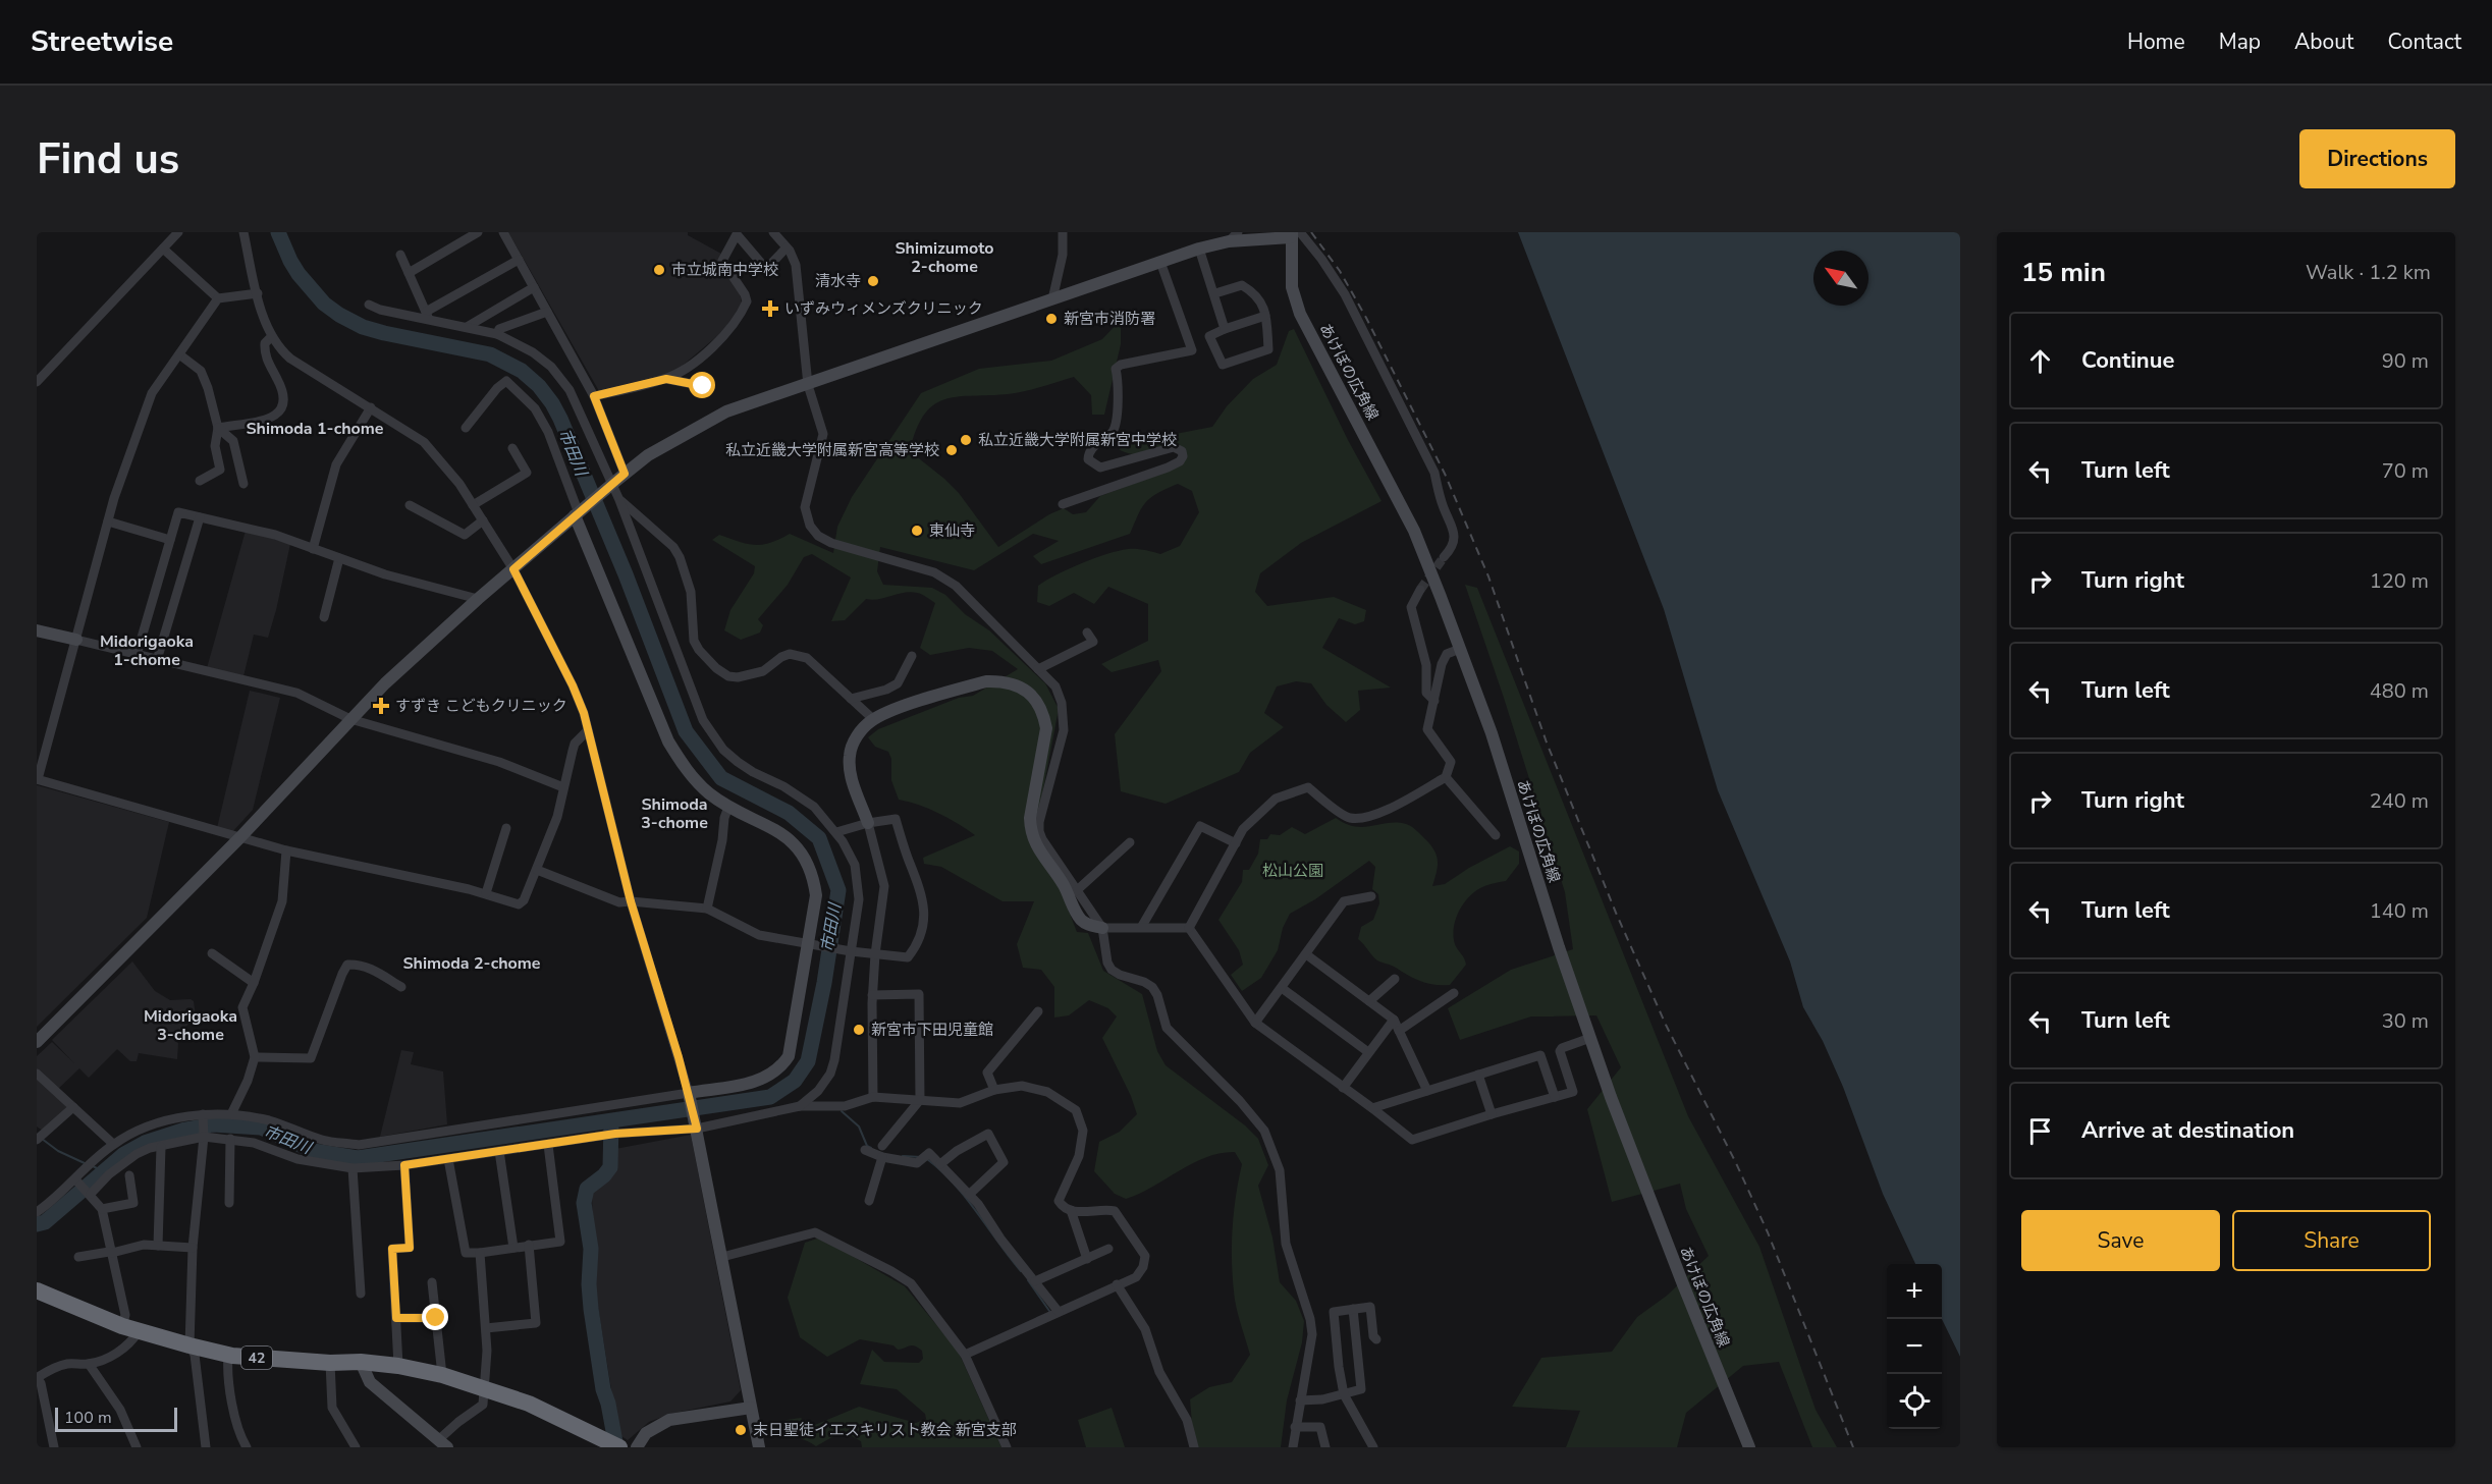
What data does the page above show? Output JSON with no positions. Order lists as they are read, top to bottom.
{
  "streets": {
    "highway": ["42"],
    "street": ["あけぼの広角線"]
  },
  "districts": [
    "Shimizumoto 2-chome",
    "Shimoda 1-chome",
    "Midorigaoka 1-chome",
    "Shimoda 3-chome",
    "Shimoda 2-chome",
    "Midorigaoka 3-chome"
  ],
  "water": ["市田川"],
  "parks": ["松山公園"],
  "places": {
    "other": [
      "市立城南中学校",
      "清水寺",
      "新宮市消防署",
      "私立近畿大学附属新宮中学校",
      "私立近畿大学附属新宮高等学校",
      "東仙寺",
      "新宮市下田児童館",
      "末日聖徒イエスキリスト教会 新宮支部"
    ],
    "health": ["いずみウィメンズクリニック", "すずき こどもクリニック"]
  },
  "scale_bar": "100 m",
  "north": "top left",
  "page": {
    "header": "Streetwise",
    "nav": [
      "Home",
      "Map",
      "About",
      "Contact"
    ],
    "buttons": [
      "Directions",
      ["Save", "Share"]
    ],
    "title": "Find us",
    "heading": ["15 min", "Walk · 1.2 km"],
    "list": [
      ["Continue", "90 m"],
      ["Turn left", "70 m"],
      ["Turn right", "120 m"],
      ["Turn left", "480 m"],
      ["Turn right", "240 m"],
      ["Turn left", "140 m"],
      ["Turn left", "30 m"],
      "Arrive at destination"
    ],
    "map_buttons": ["+", "−"],
    "scale": "100 m"
  }
}
